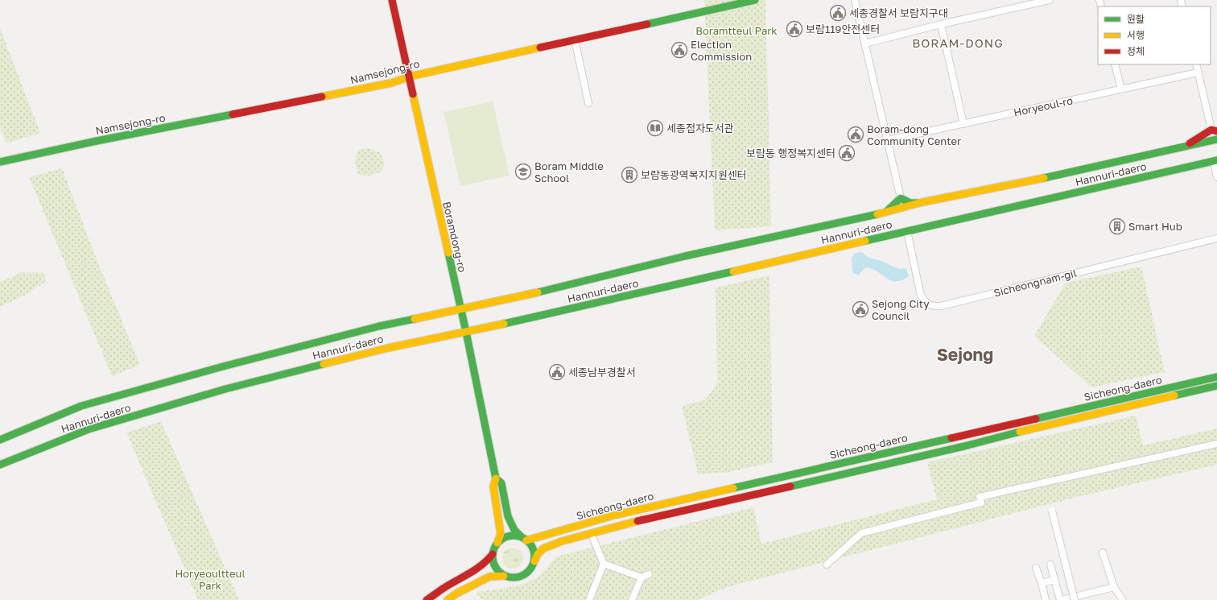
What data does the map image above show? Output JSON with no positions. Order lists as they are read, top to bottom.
{
  "streets": {
    "street": [
      "Namsejong-ro",
      "Horyeoul-ro",
      "Hannuri-daero",
      "Boramdong-ro",
      "Sicheongnam-gil",
      "Sicheong-daero"
    ]
  },
  "crossings": [
    ["Namsejong-ro", "Boramdong-ro"],
    ["Hannuri-daero", "Boramdong-ro"],
    ["Hannuri-daero", "Sicheongnam-gil"]
  ],
  "districts": ["BORAM-DONG", "Sejong"],
  "parks": ["Boramtteul Park", "Horyeoultteul Park"],
  "places": {
    "public building": [
      "세종경찰서 보람지구대",
      "보람119안전센터",
      "Election Commission",
      "Boram-dong Community Center",
      "보람동 행정복지센터",
      "Sejong City Council",
      "세종남부경찰서"
    ],
    "library": ["세종점자도서관"],
    "school or university": ["Boram Middle School"],
    "building": ["보람동광역복지지원센터", "Smart Hub"]
  },
  "legend": ["원활", "서행", "정체"]
}
